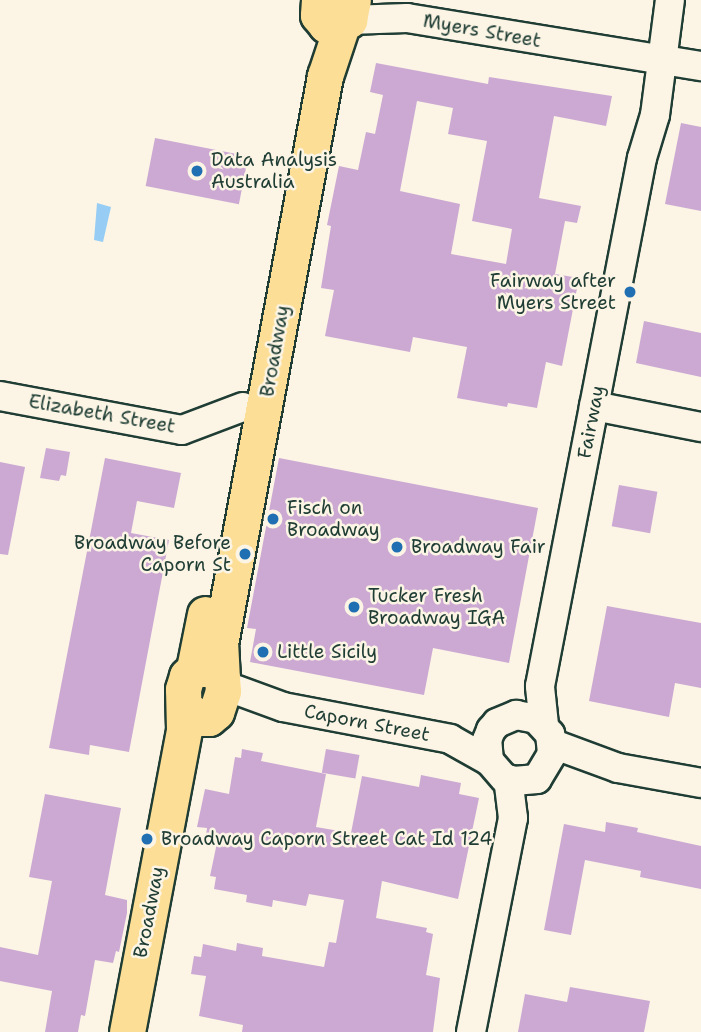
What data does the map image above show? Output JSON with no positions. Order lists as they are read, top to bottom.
{
  "streets": {
    "main road": ["Broadway"],
    "street": [
      "Myers Street",
      "Elizabeth Street",
      "Fairway",
      "Caporn Street"
    ]
  },
  "crossings": [
    ["Myers Street", "Broadway"],
    ["Myers Street", "Fairway"],
    ["Broadway", "Elizabeth Street"],
    ["Broadway", "Caporn Street"],
    ["Fairway", "Caporn Street"]
  ],
  "places": [
    "Data Analysis Australia",
    "Fairway after Myers Street",
    "Fisch on Broadway",
    "Broadway Fair",
    "Broadway Before Caporn St",
    "Tucker Fresh Broadway IGA",
    "Little Sicily",
    "Broadway Caporn Street Cat Id 124"
  ]
}
